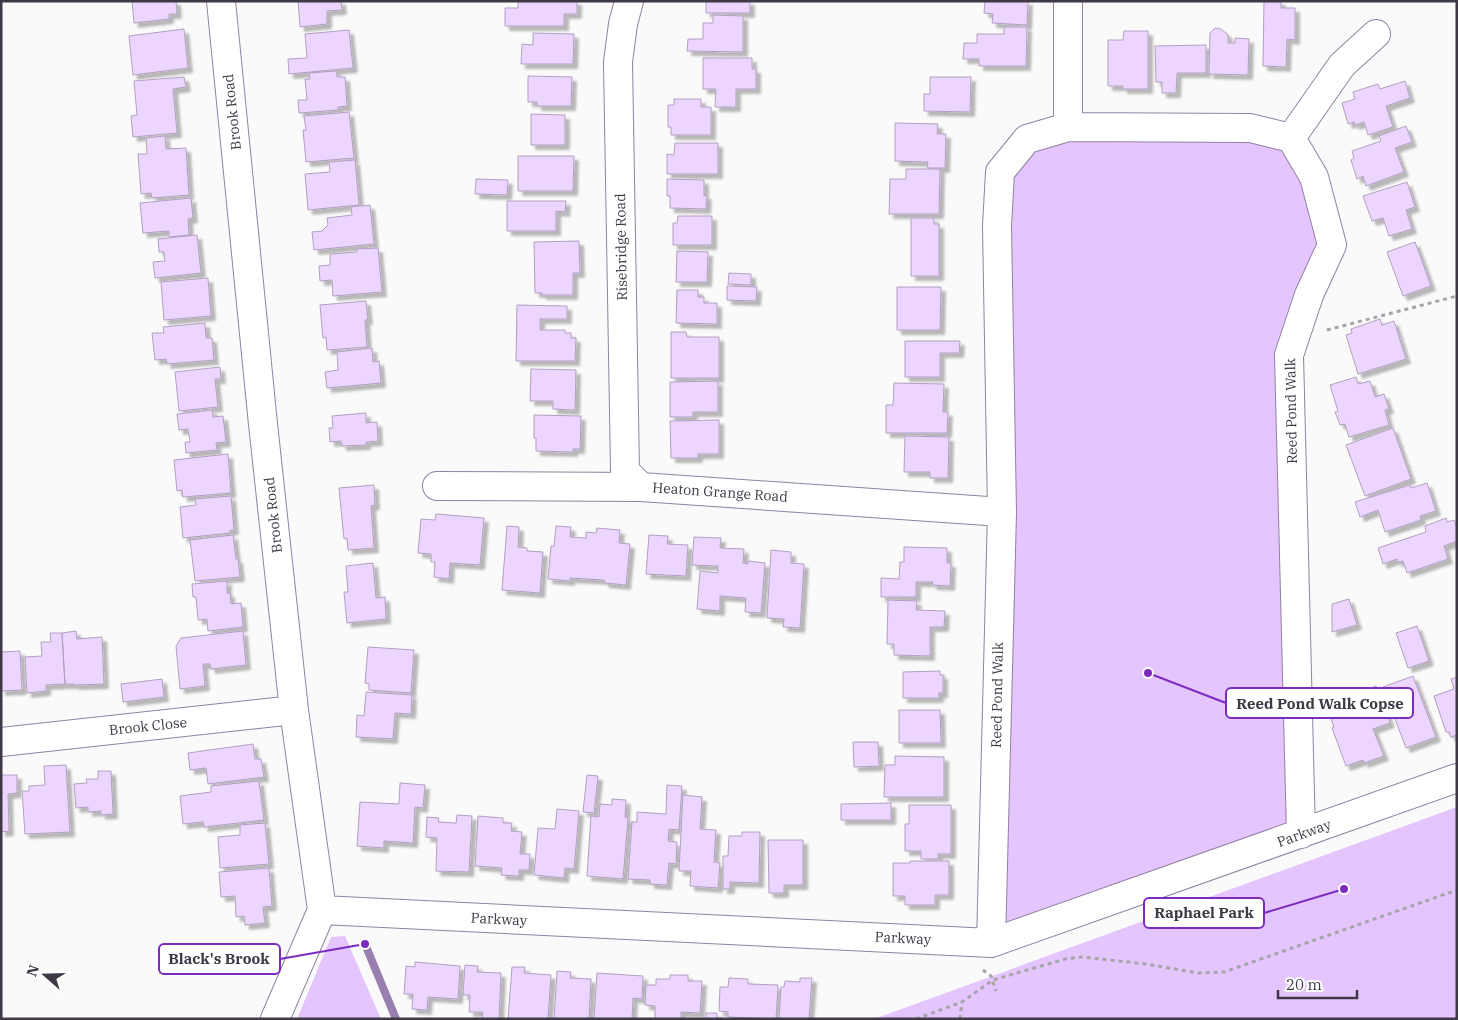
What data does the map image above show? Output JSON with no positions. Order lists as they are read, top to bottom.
{
  "streets": {
    "street": [
      "Brook Road",
      "Risebridge Road",
      "Reed Pond Walk",
      "Heaton Grange Road",
      "Brook Close",
      "Parkway"
    ]
  },
  "crossings": [
    ["Brook Road", "Brook Close"],
    ["Brook Road", "Parkway"],
    ["Risebridge Road", "Heaton Grange Road"],
    ["Reed Pond Walk", "Heaton Grange Road"],
    ["Reed Pond Walk", "Parkway"]
  ],
  "places": ["Reed Pond Walk Copse", "Raphael Park", "Black's Brook"],
  "scale_bar": "20 m",
  "north": "left"
}
